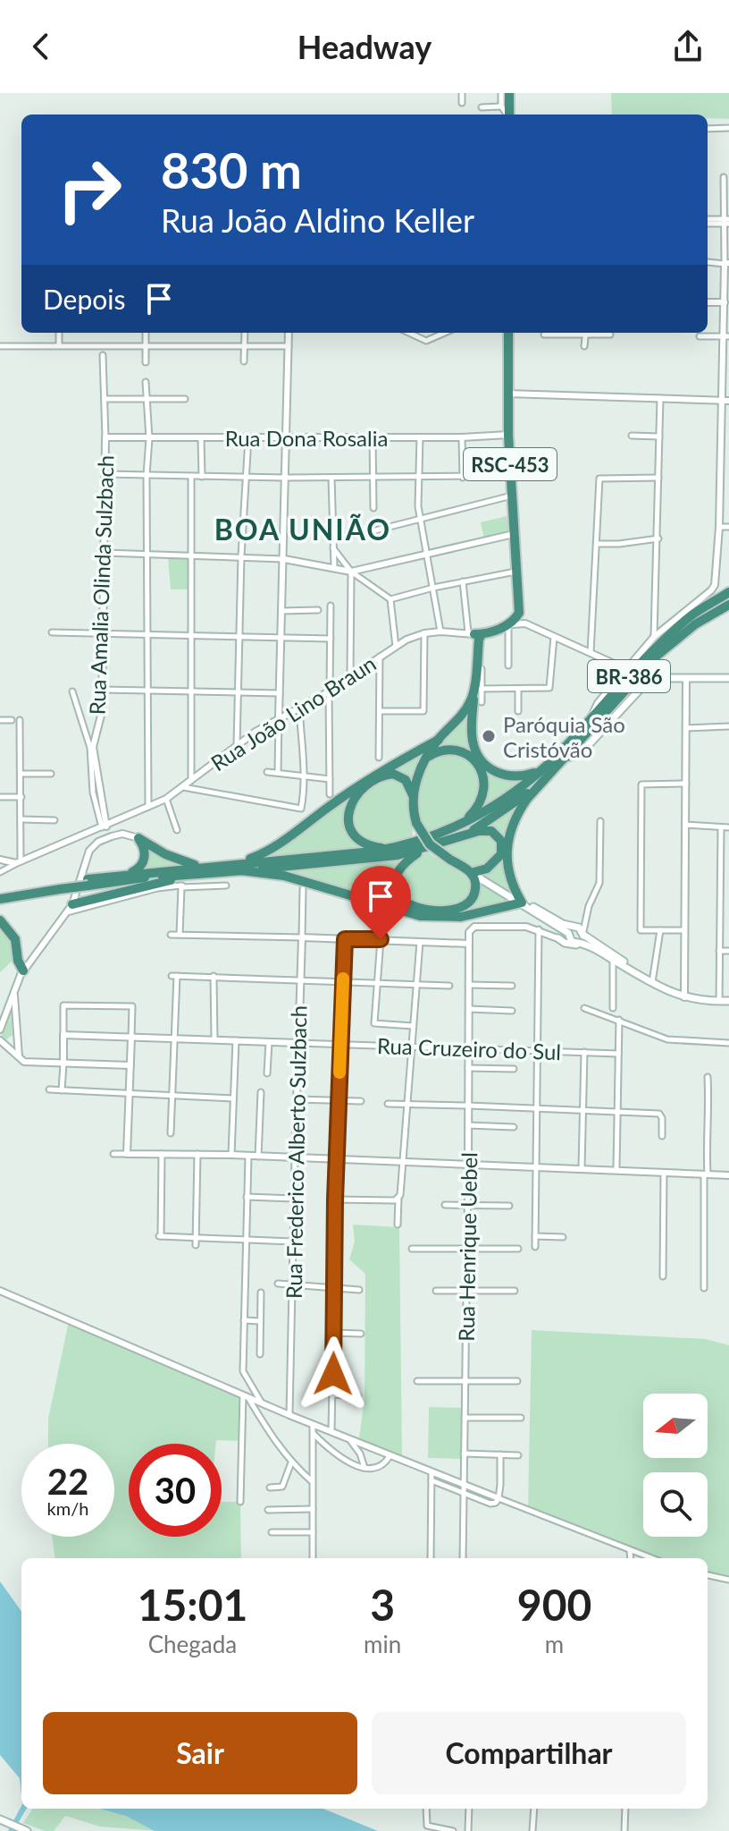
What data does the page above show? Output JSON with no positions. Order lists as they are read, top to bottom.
{
  "streets": {
    "highway": ["RSC-453", "BR-386"],
    "street": [
      "Rua Dona Rosalia",
      "Rua Amalia Olinda Sulzbach",
      "Rua João Lino Braun",
      "Rua Cruzeiro do Sul",
      "Rua Frederico Alberto Sulzbach",
      "Rua Henrique Uebel"
    ]
  },
  "crossings": [
    ["Rua Dona Rosalia", "RSC-453"],
    ["Rua Dona Rosalia", "Rua Amalia Olinda Sulzbach"],
    ["Rua Amalia Olinda Sulzbach", "Rua João Lino Braun"],
    ["Rua Cruzeiro do Sul", "Rua Frederico Alberto Sulzbach"],
    ["Rua Cruzeiro do Sul", "Rua Henrique Uebel"]
  ],
  "districts": ["BOA UNIÃO"],
  "places": ["Paróquia São Cristóvão"],
  "north": "left",
  "page": {
    "header": "Headway",
    "turn": ["830 m", "Rua João Aldino Keller"],
    "then": "Depois",
    "speed": "22 km/h",
    "limit": "30",
    "eta": [
      "15:01",
      "Chegada",
      "3",
      "min",
      "900",
      "m"
    ],
    "buttons": ["Sair", "Compartilhar"]
  }
}
